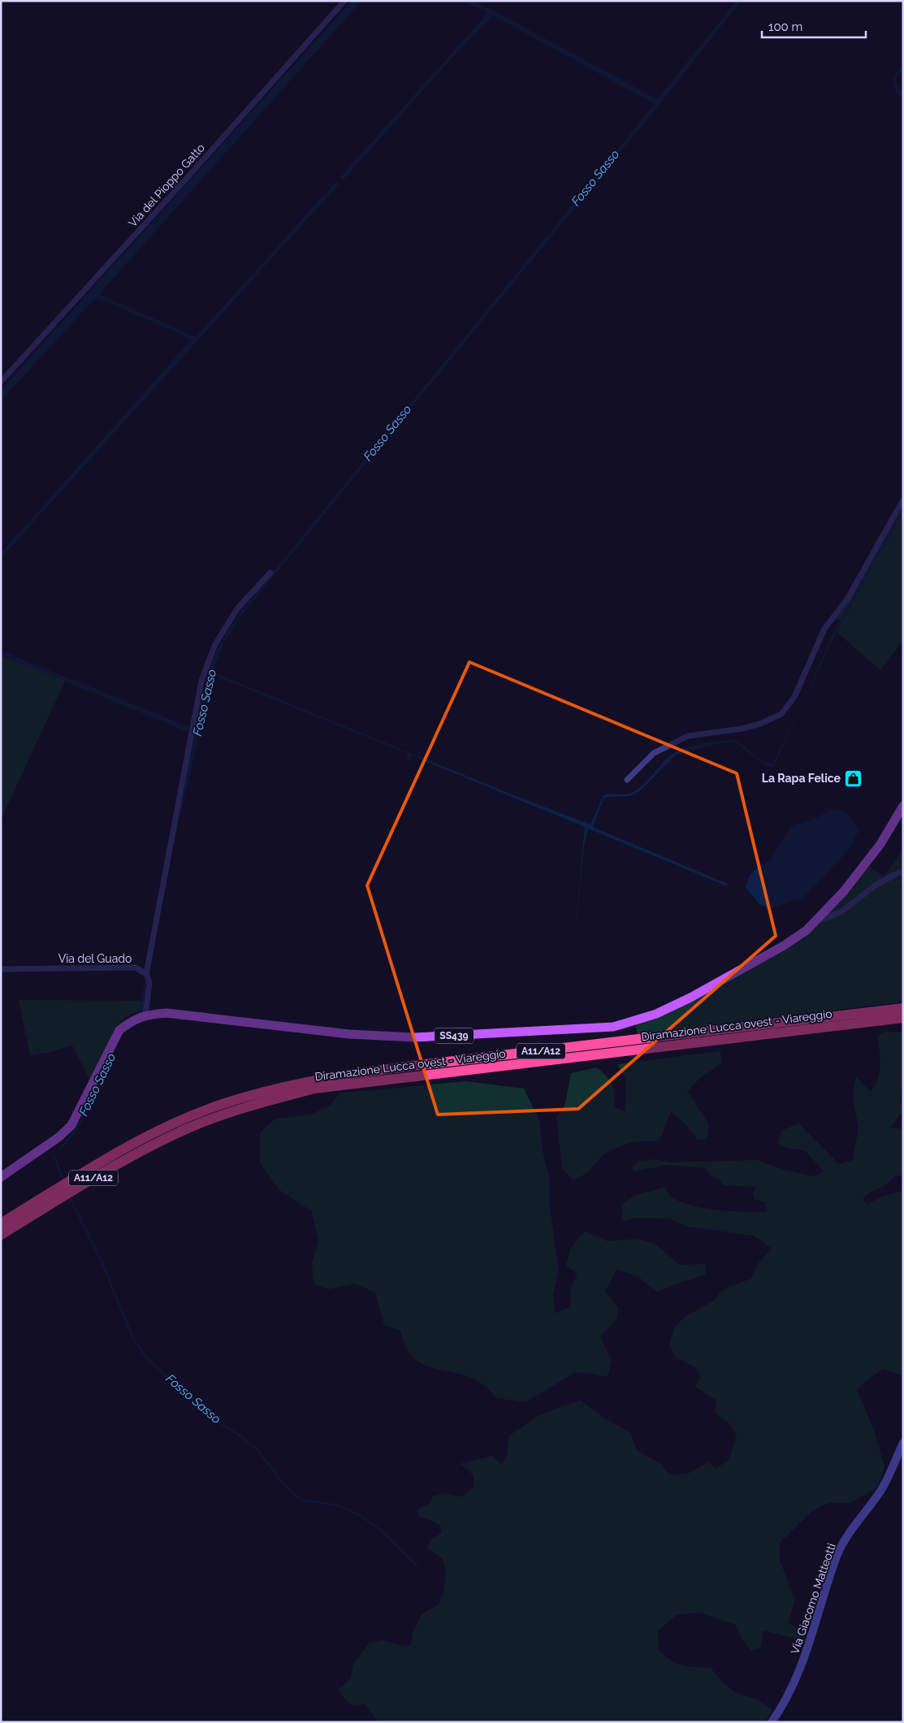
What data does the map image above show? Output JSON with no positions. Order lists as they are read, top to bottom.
{
  "streets": {
    "highway": ["Diramazione Lucca ovest - Viareggio", "A11/A12"],
    "main road": ["SS439", "Via Giacomo Matteotti"],
    "street": ["Via del Pioppo Gatto", "Via del Guado"]
  },
  "water": ["Fosso Sasso"],
  "places": {
    "shop": ["La Rapa Felice"]
  },
  "scale_bar": "100 m"
}
